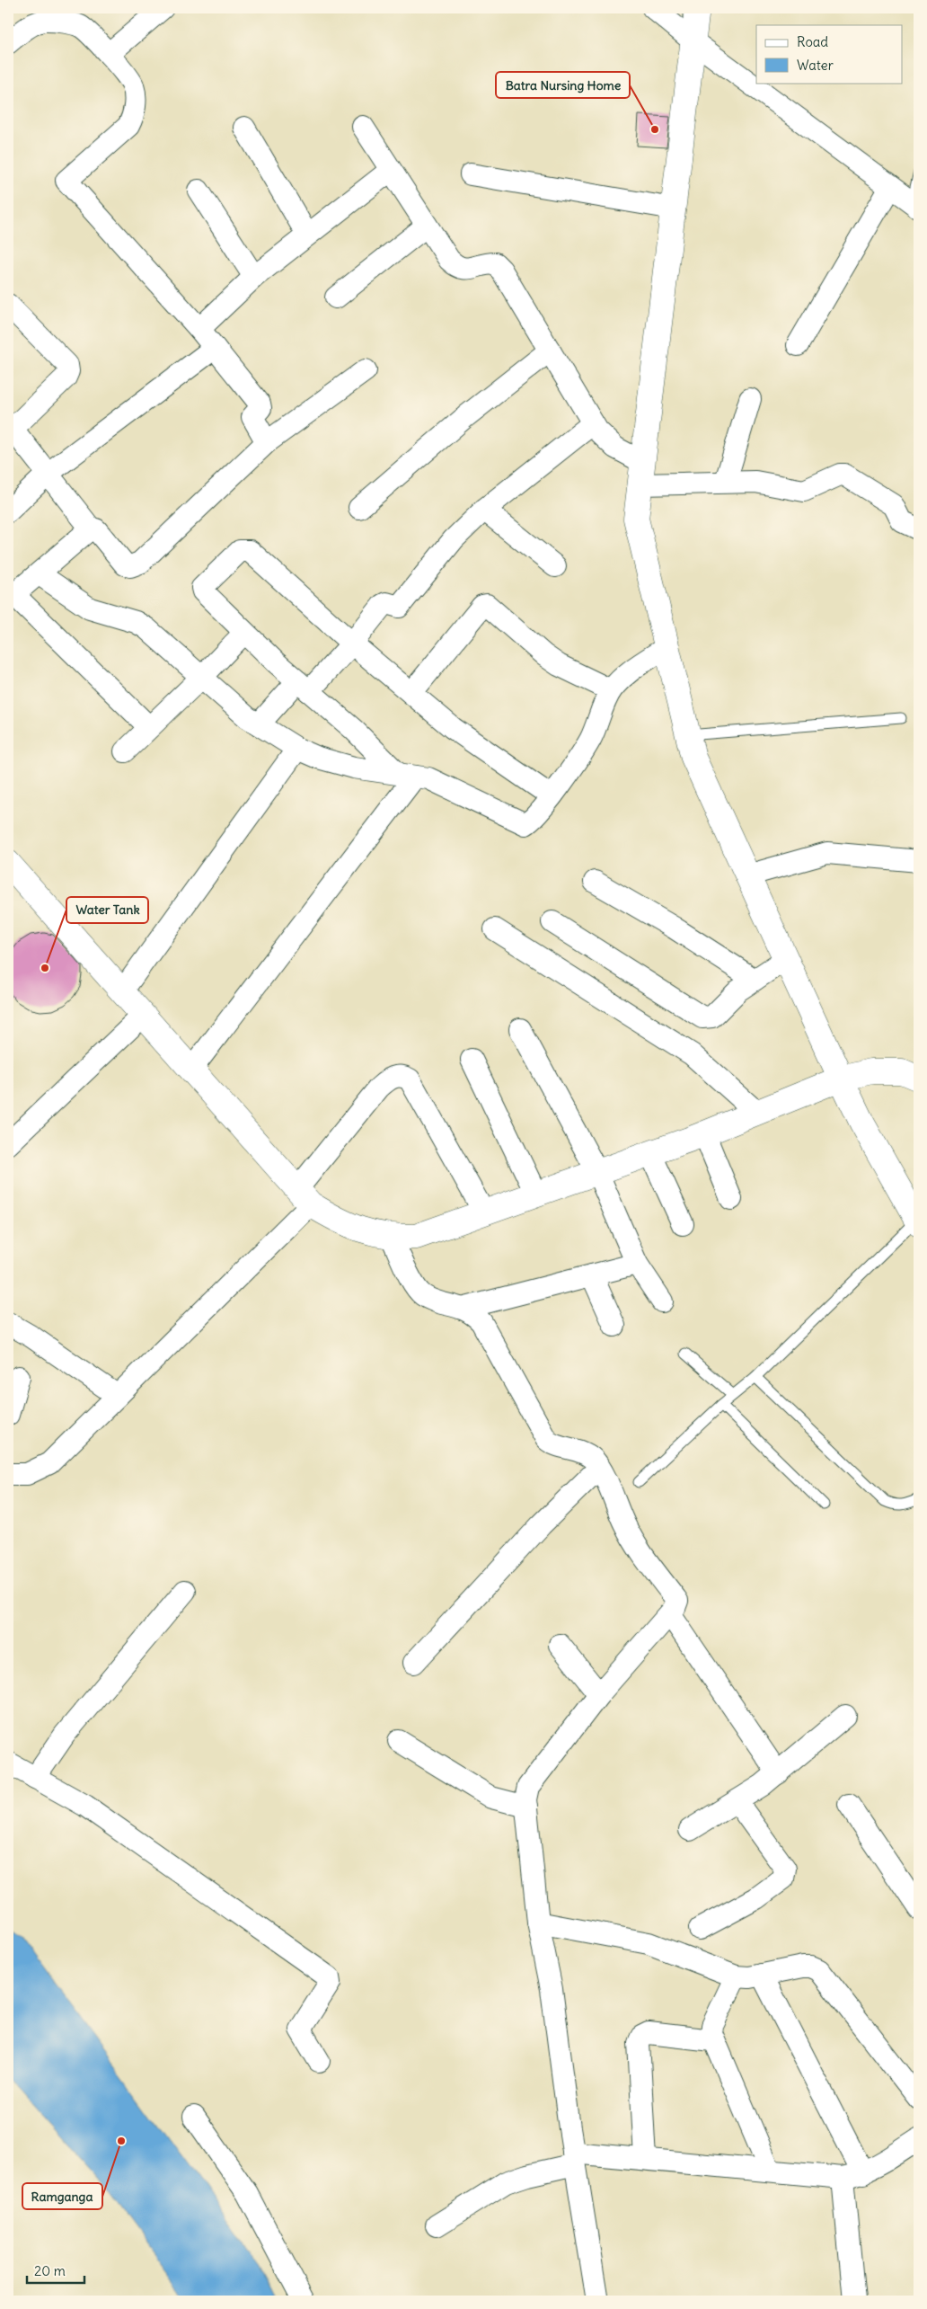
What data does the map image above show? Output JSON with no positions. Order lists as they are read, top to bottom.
{
  "places": ["Batra Nursing Home", "Water Tank", "Ramganga"],
  "legend": ["Road", "Water"],
  "scale_bar": "20 m"
}
